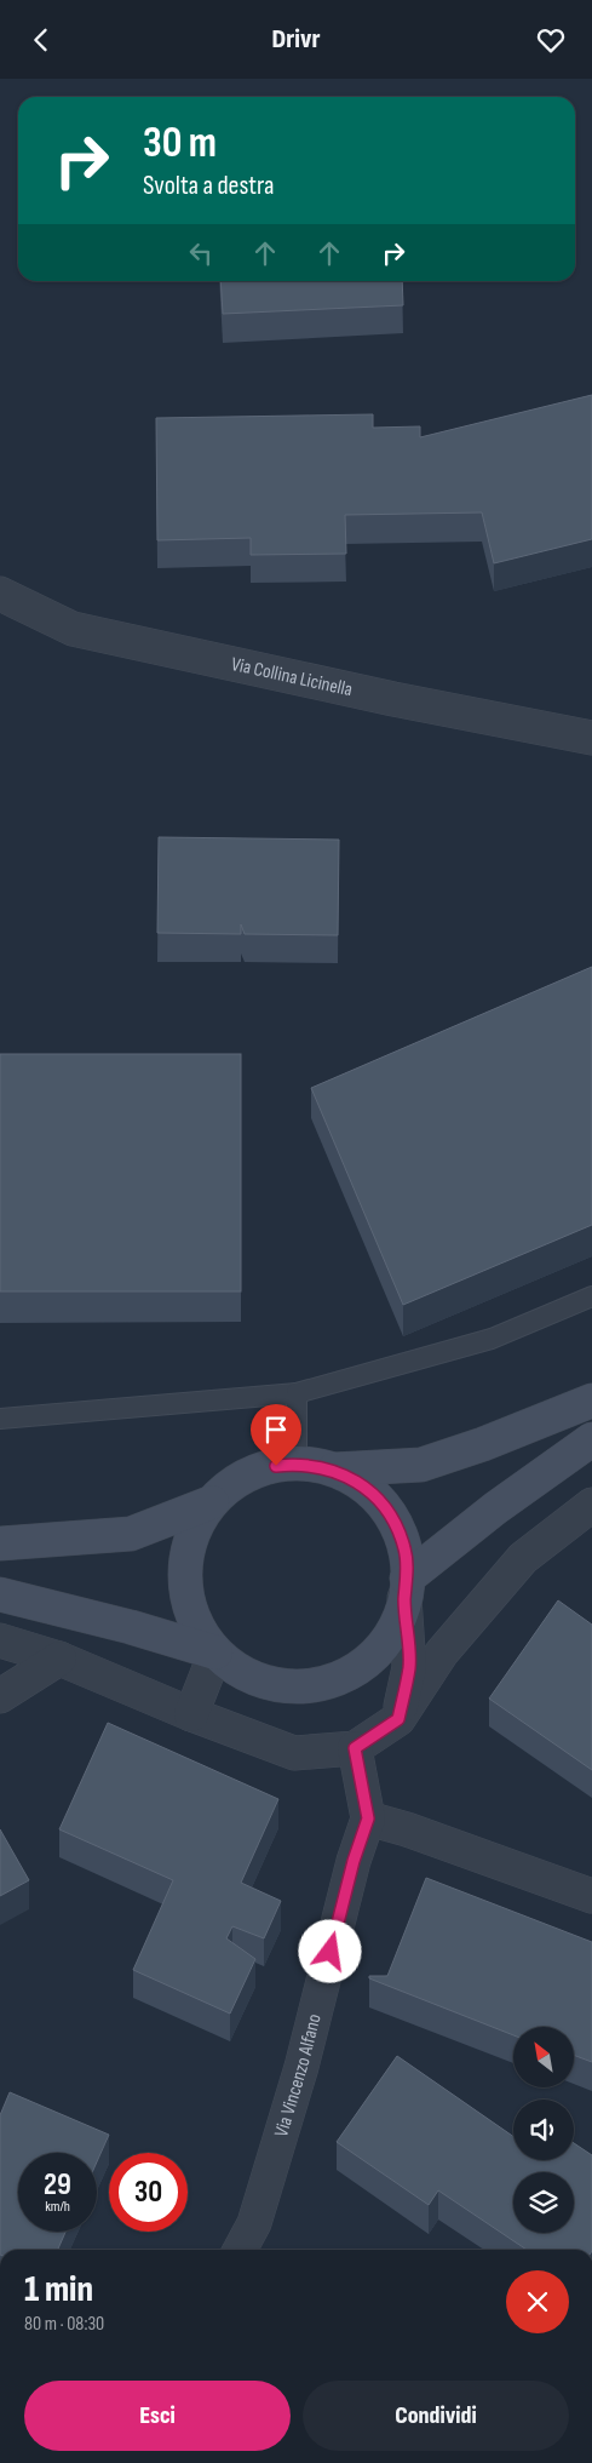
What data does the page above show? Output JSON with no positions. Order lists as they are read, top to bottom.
{
  "streets": {
    "street": ["Via Collina Licinella", "Via Vincenzo Alfano"]
  },
  "north": "top left",
  "page": {
    "header": "Drivr",
    "turn": ["30 m", "Svolta a destra"],
    "speed": "29 km/h",
    "limit": "30",
    "heading": ["1 min", "80 m · 08:30"],
    "buttons": ["Esci", "Condividi"]
  }
}
